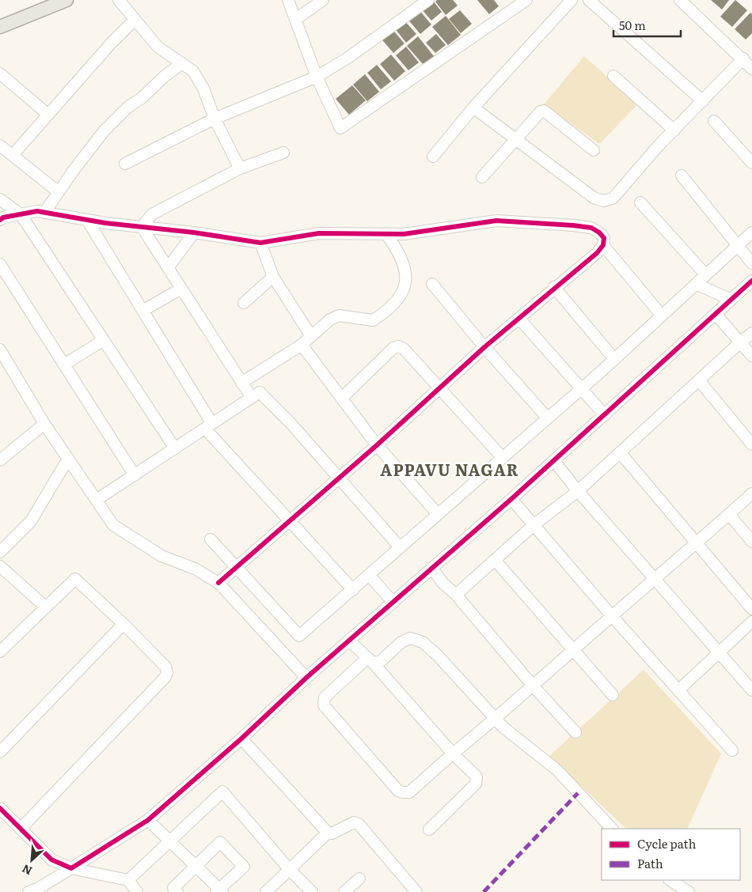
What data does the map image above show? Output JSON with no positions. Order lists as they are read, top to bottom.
{
  "districts": ["APPAVU NAGAR"],
  "legend": ["Cycle path", "Path"],
  "scale_bar": "50 m",
  "north": "bottom left"
}
